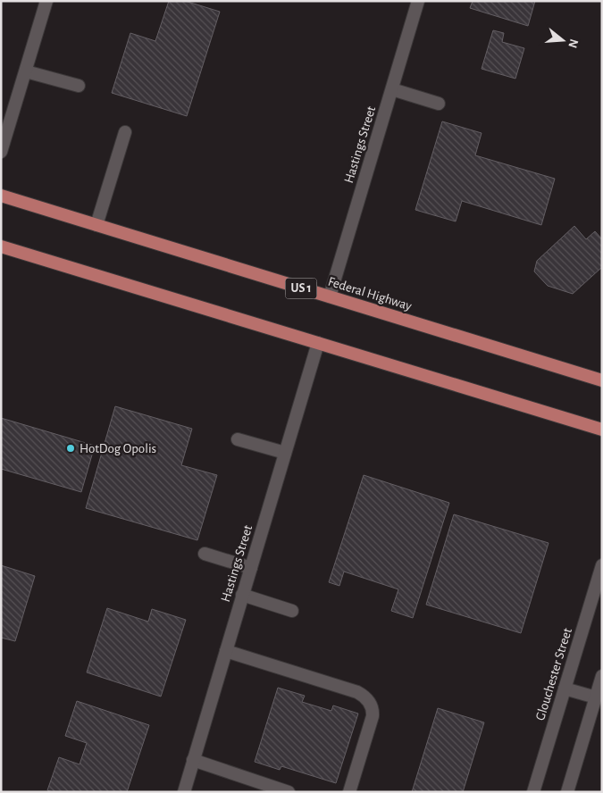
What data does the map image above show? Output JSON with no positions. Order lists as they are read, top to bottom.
{
  "streets": {
    "main road": ["US 1", "Federal Highway"],
    "street": ["Hastings Street", "Glouchester Street"]
  },
  "crossings": [
    ["Hastings Street", "Federal Highway"]
  ],
  "places": ["HotDog Opolis"],
  "north": "right"
}
